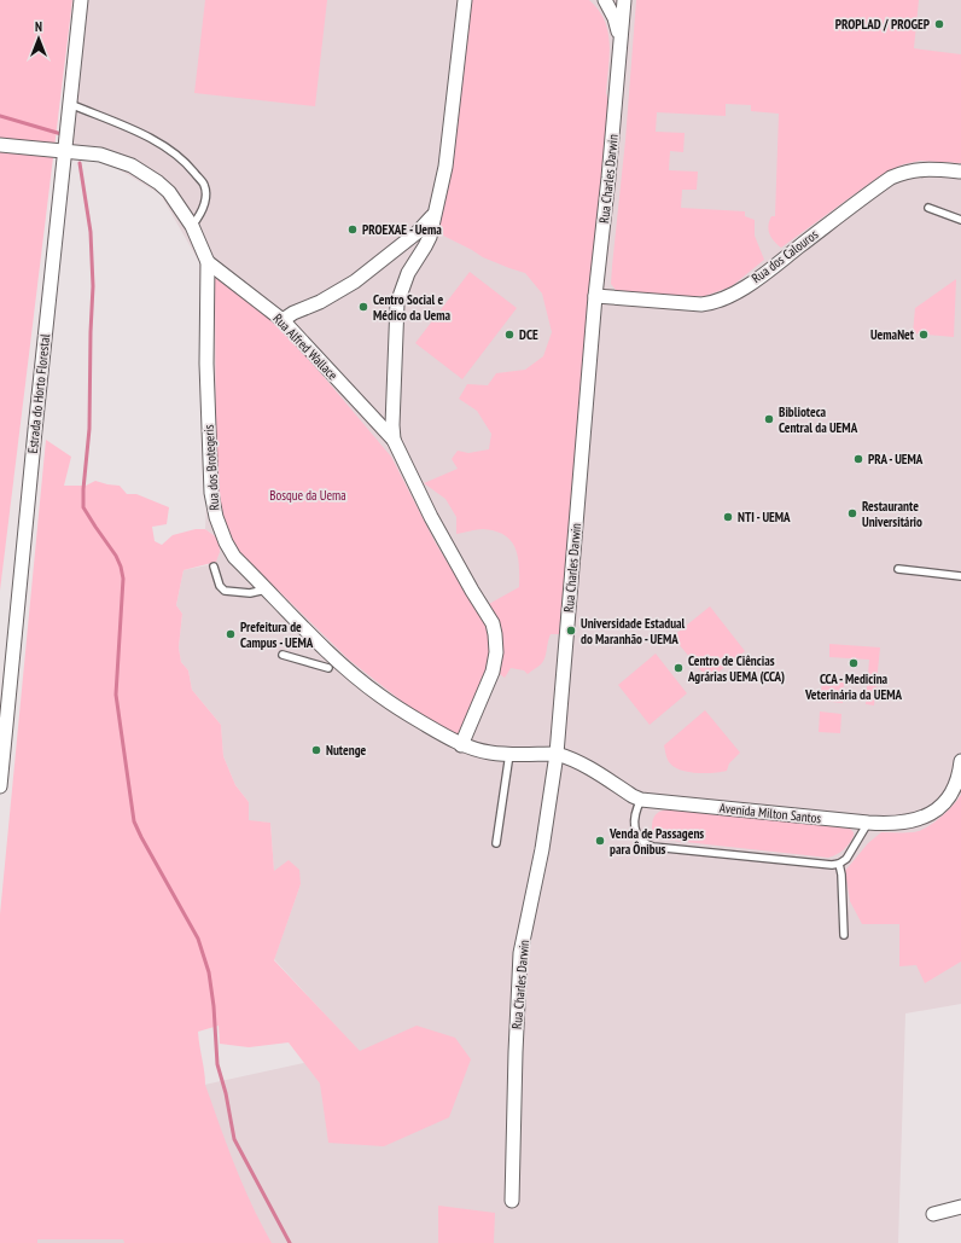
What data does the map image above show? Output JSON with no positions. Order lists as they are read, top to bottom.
{
  "streets": {
    "street": [
      "Rua Charles Darwin",
      "Rua dos Calouros",
      "Rua Alfred Wallace",
      "Estrada do Horto Florestal",
      "Rua dos Brotegeris",
      "Avenida Milton Santos"
    ]
  },
  "crossings": [
    ["Rua Charles Darwin", "Rua dos Calouros"],
    ["Rua Charles Darwin", "Rua dos Brotegeris"],
    ["Rua Charles Darwin", "Avenida Milton Santos"],
    ["Rua Alfred Wallace", "Rua dos Brotegeris"],
    ["Estrada do Horto Florestal", "Rua dos Brotegeris"],
    ["Rua dos Brotegeris", "Avenida Milton Santos"]
  ],
  "parks": ["Bosque da Uema"],
  "places": [
    "PROPLAD / PROGEP",
    "PROEXAE - Uema",
    "Centro Social e Médico da Uema",
    "DCE",
    "UemaNet",
    "Biblioteca Central da UEMA",
    "PRA - UEMA",
    "Restaurante Universitário",
    "NTI - UEMA",
    "Universidade Estadual do Maranhão - UEMA",
    "Prefeitura de Campus - UEMA",
    "CCA - Medicina Veterinária da UEMA",
    "Centro de Ciências Agrárias UEMA (CCA)",
    "Nutenge",
    "Venda de Passagens para Ônibus"
  ],
  "north": "top"
}
